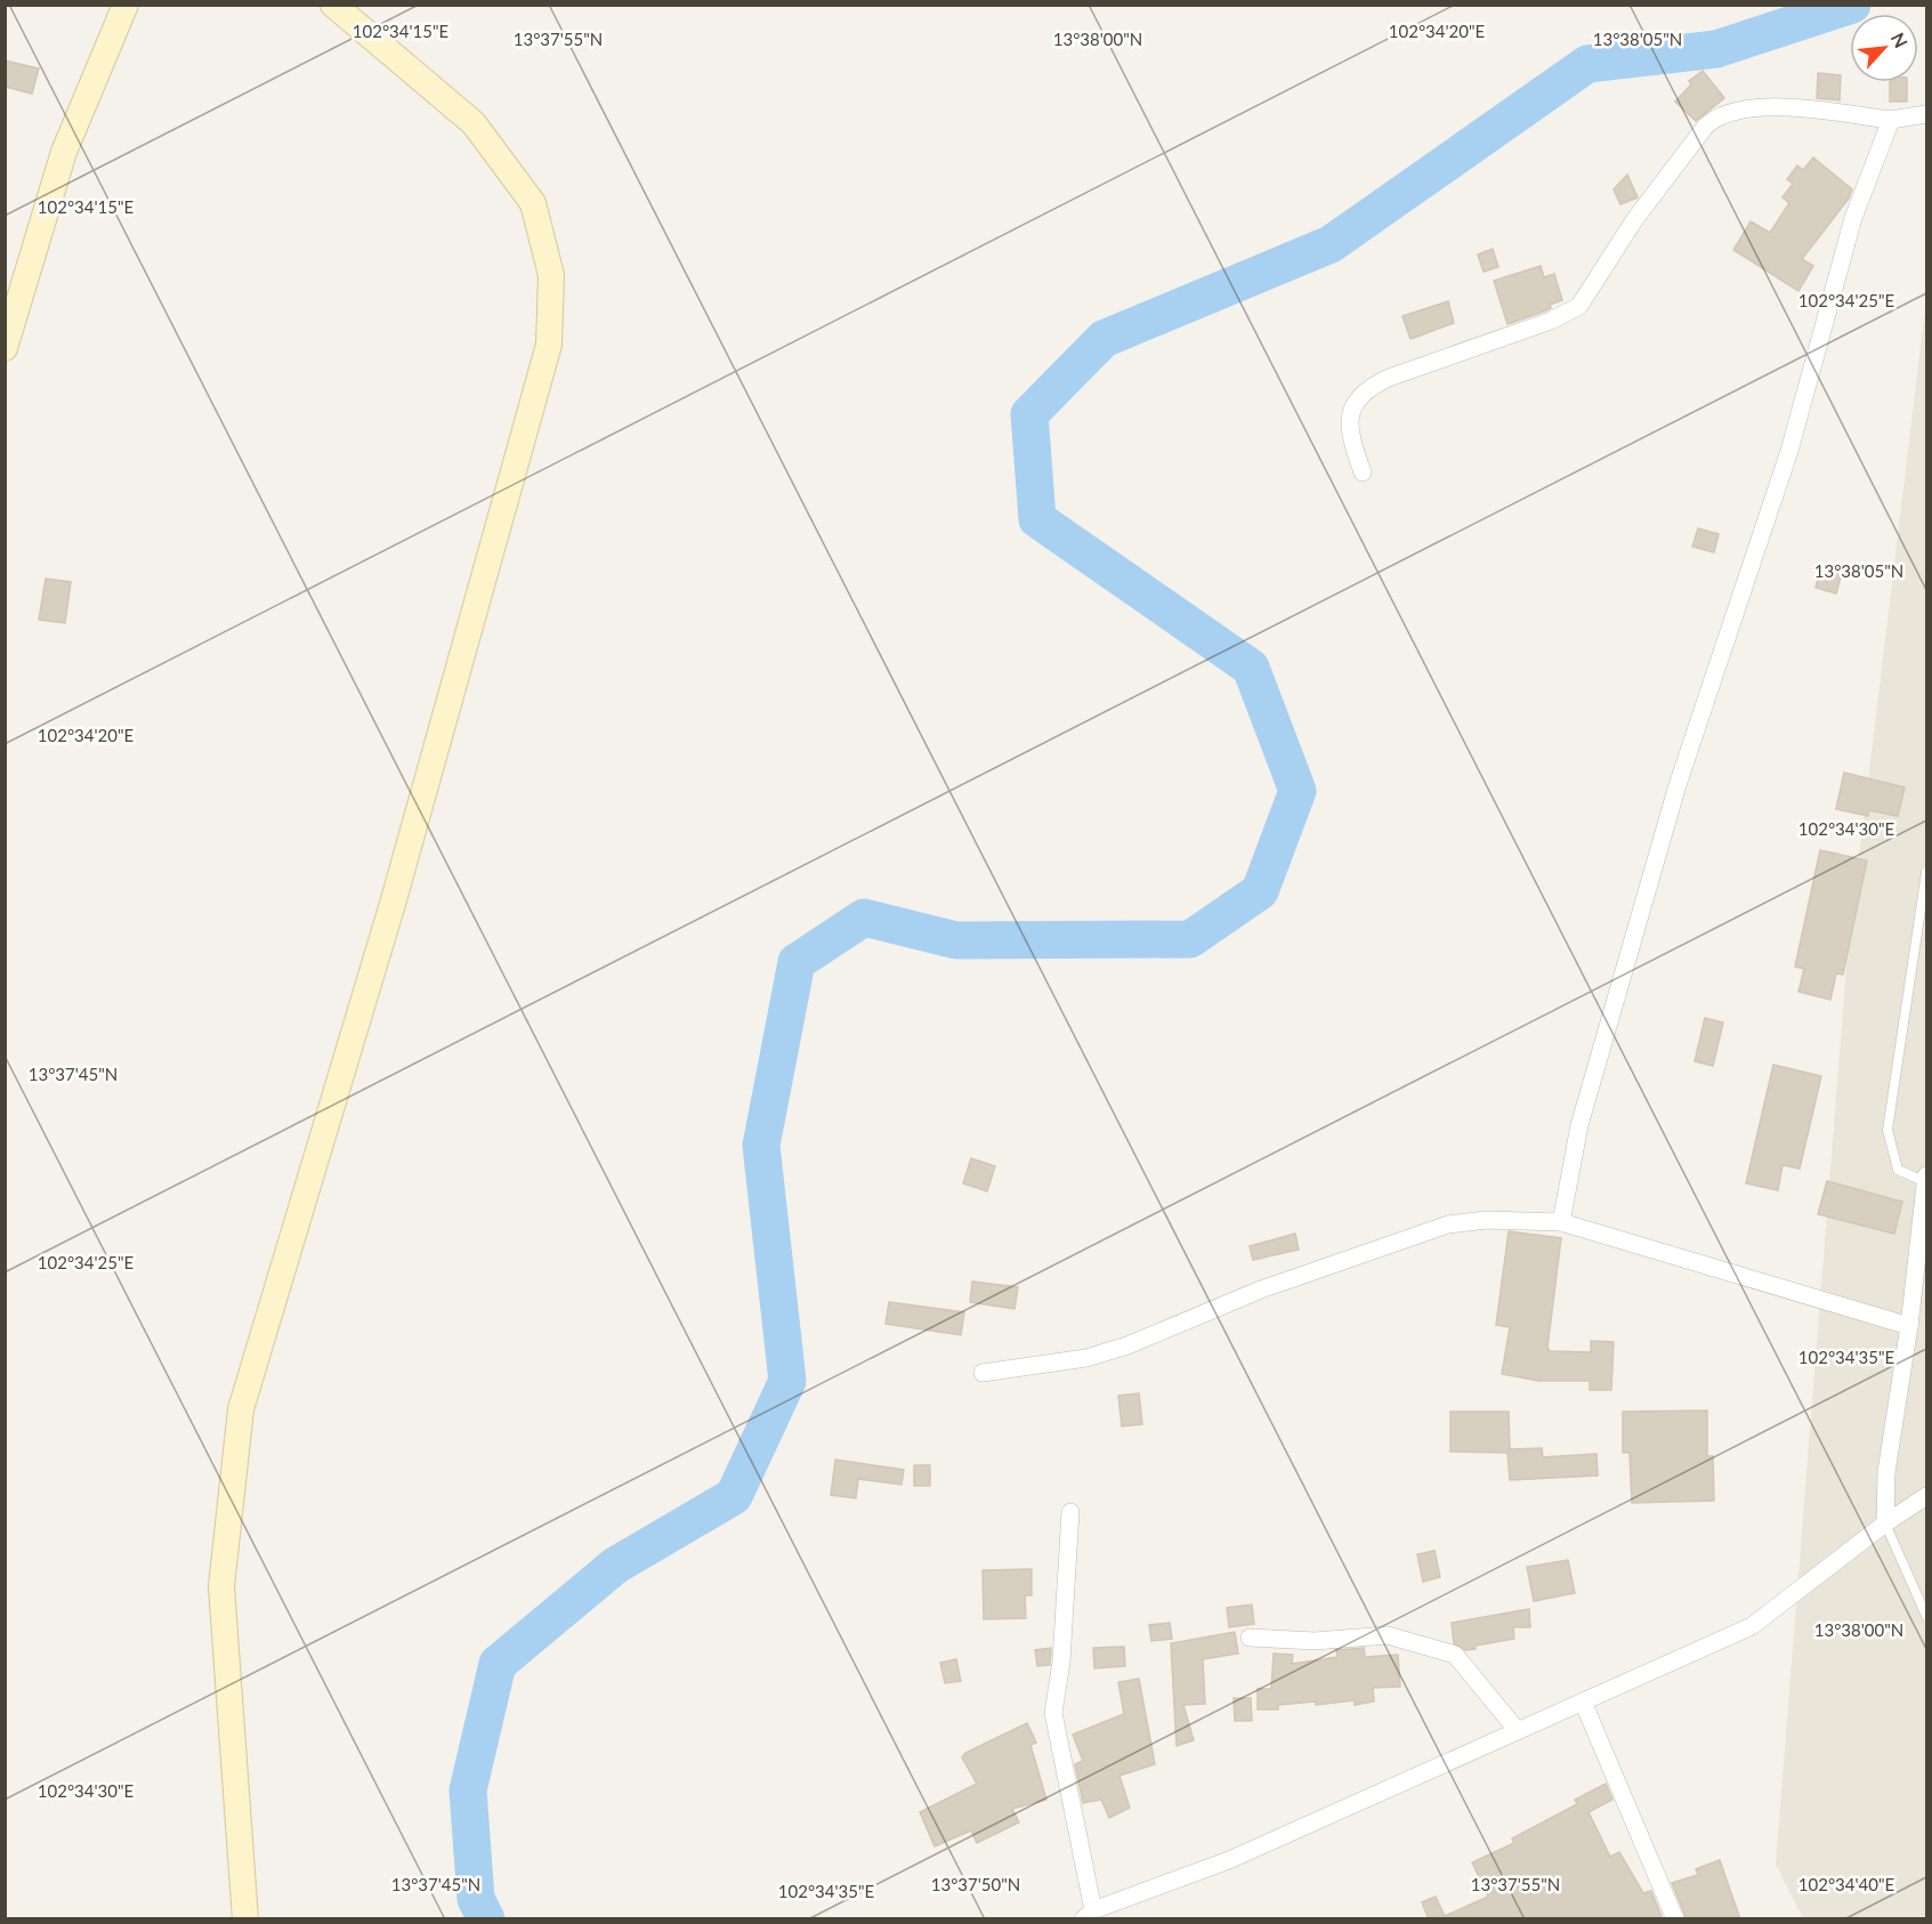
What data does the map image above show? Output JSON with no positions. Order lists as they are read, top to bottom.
{
  "north": "top right",
  "coordinates": [
    "102°34'15\"E",
    "102°34'20\"E",
    "13°37'55\"N",
    "13°38'00\"N",
    "13°38'05\"N",
    "102°34'25\"E",
    "102°34'30\"E",
    "13°37'45\"N",
    "102°34'35\"E",
    "13°37'50\"N",
    "102°34'40\"E"
  ]
}
